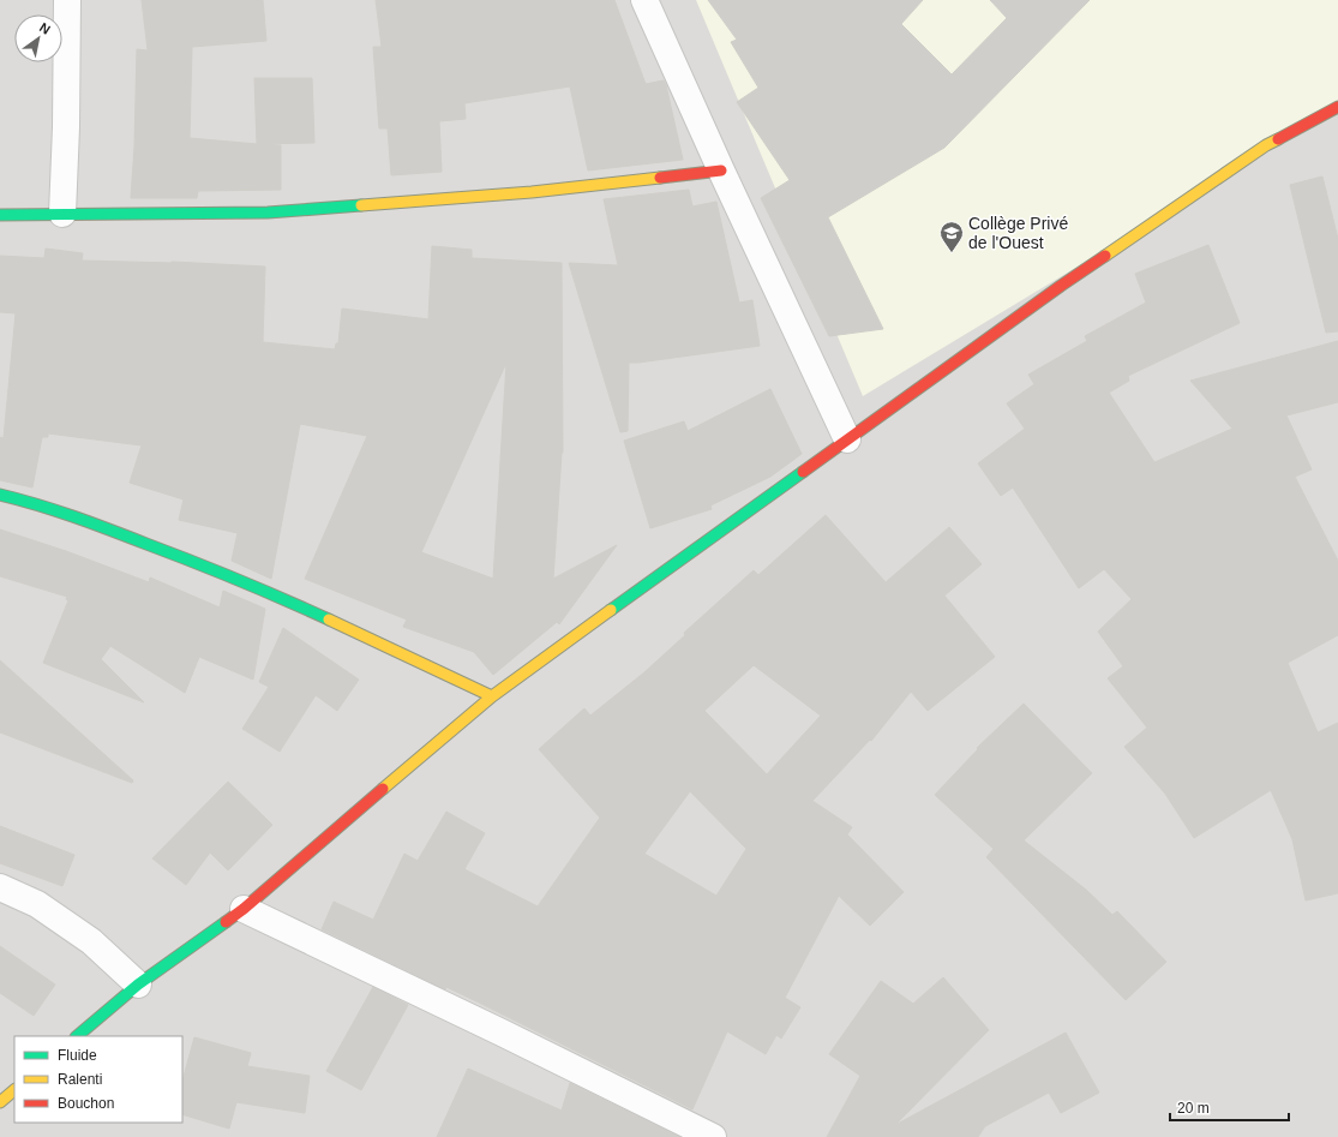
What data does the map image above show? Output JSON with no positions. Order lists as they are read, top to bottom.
{
  "places": {
    "school or university": ["Collège Privé de l'Ouest"]
  },
  "legend": ["Fluide", "Ralenti", "Bouchon"],
  "scale_bar": "20 m",
  "north": "top right"
}
